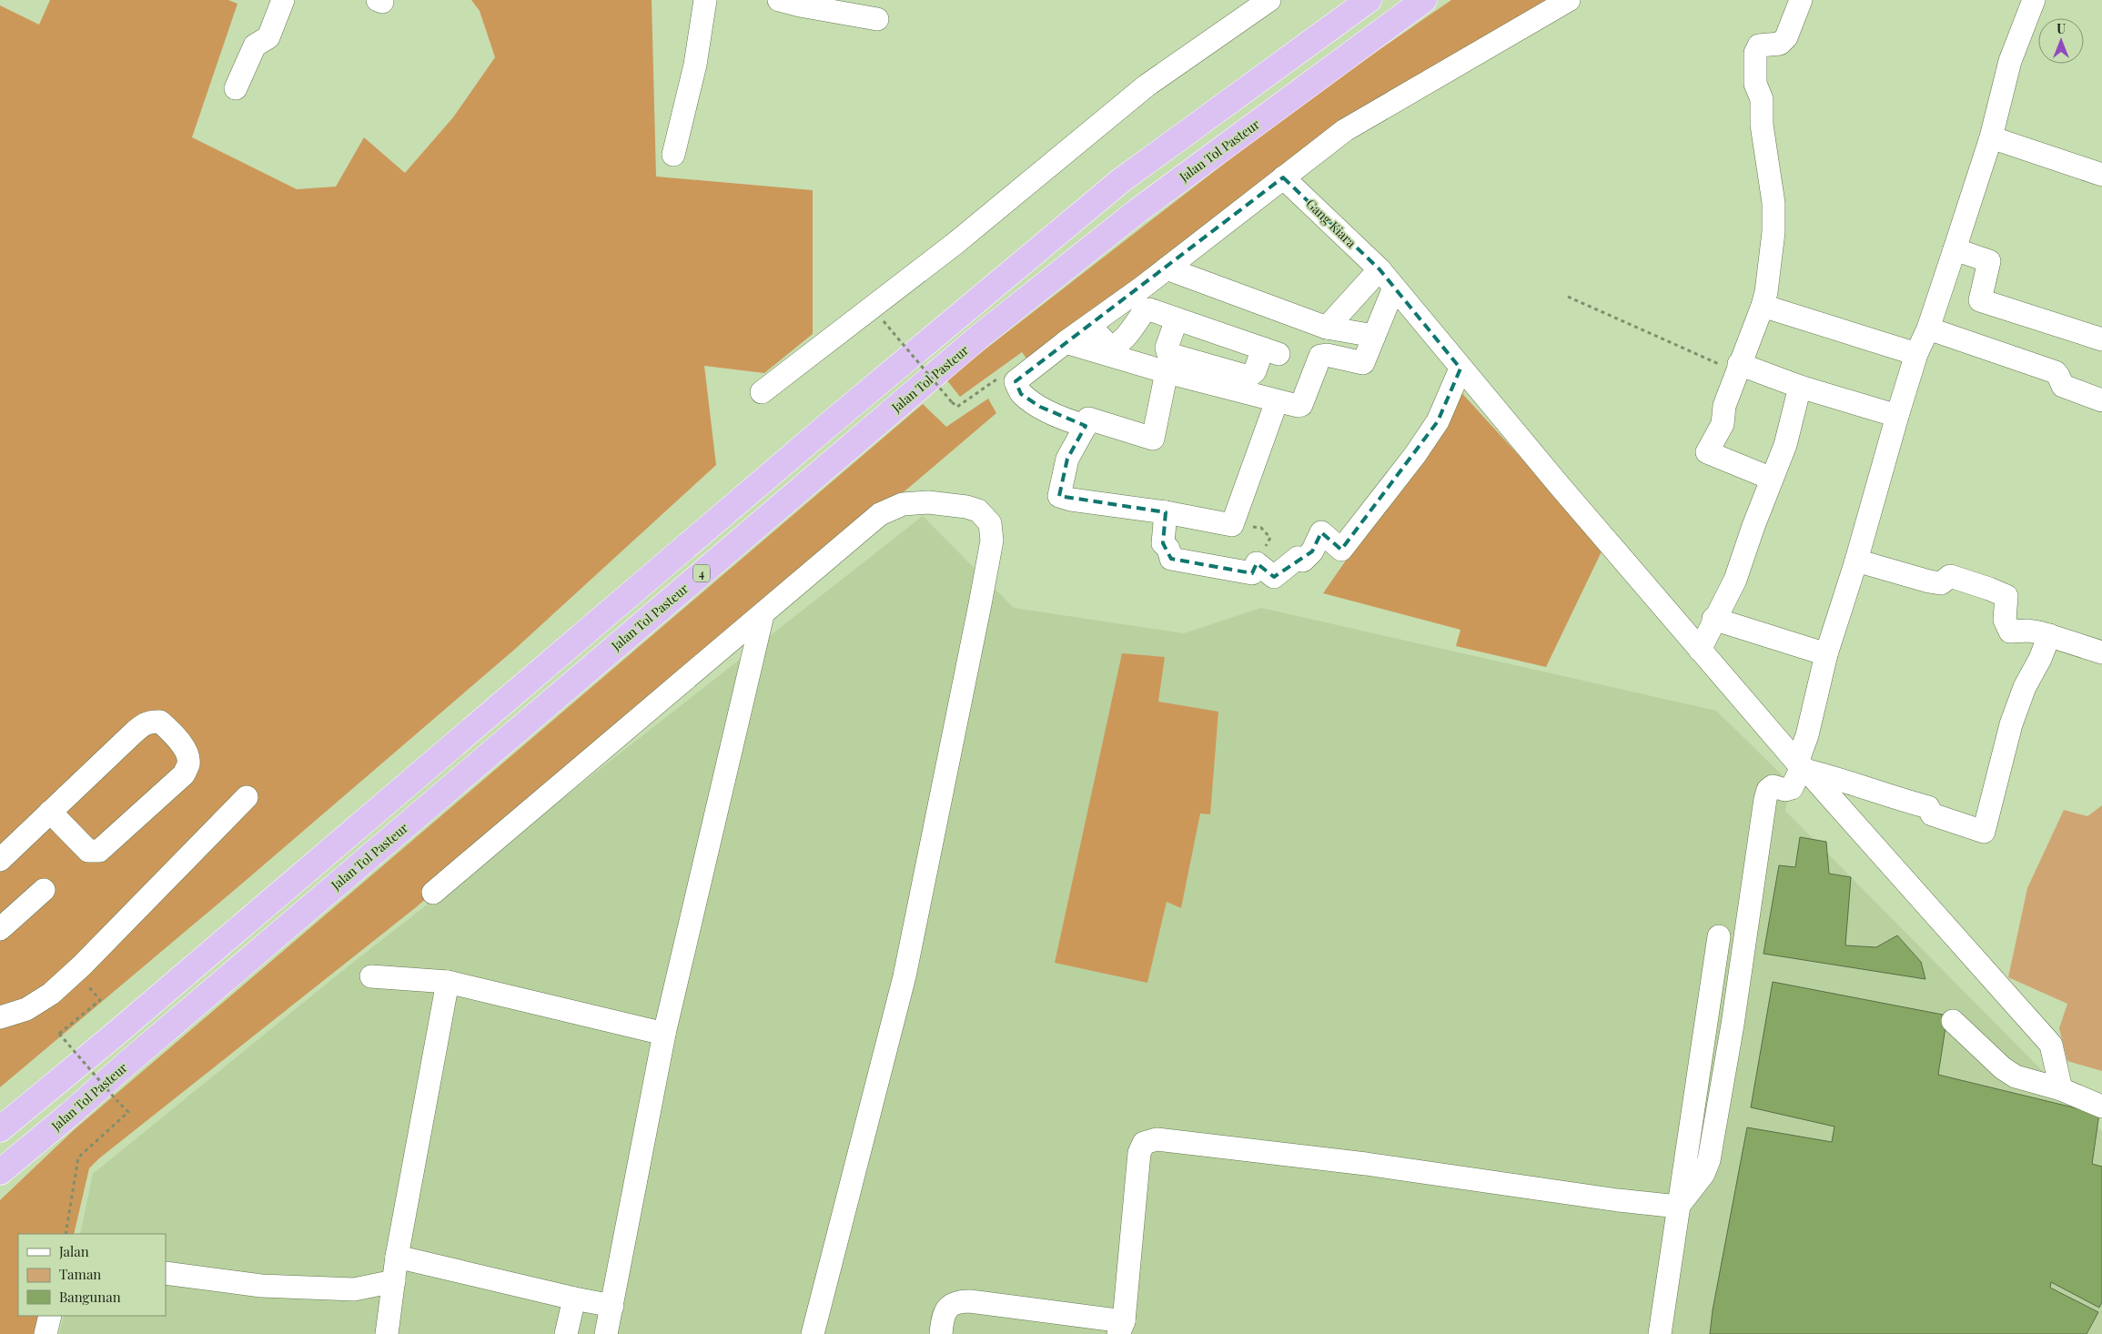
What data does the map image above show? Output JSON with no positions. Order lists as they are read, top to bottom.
{
  "streets": {
    "highway": ["Jalan Tol Pasteur", "4"],
    "street": ["Gang Kiara"]
  },
  "legend": ["Jalan", "Taman", "Bangunan"],
  "north": "top"
}
